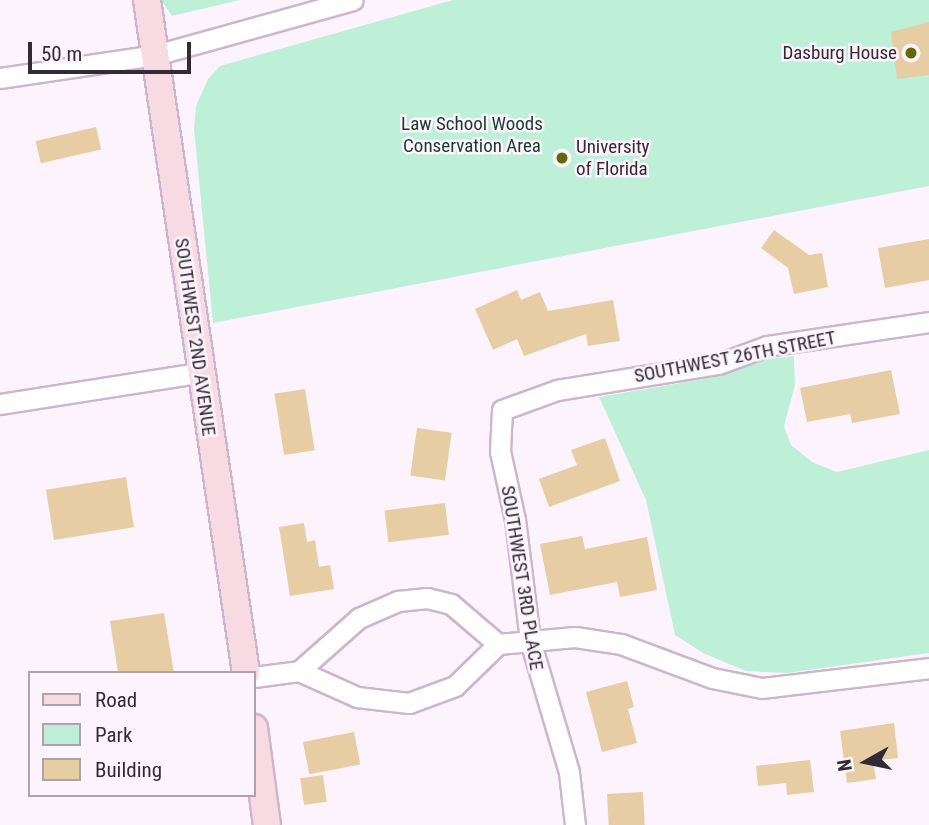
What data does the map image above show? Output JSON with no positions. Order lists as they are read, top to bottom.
{
  "streets": {
    "main road": ["SOUTHWEST 2ND AVENUE"],
    "street": ["SOUTHWEST 26TH STREET", "SOUTHWEST 3RD PLACE"]
  },
  "crossings": [
    ["SOUTHWEST 26TH STREET", "SOUTHWEST 3RD PLACE"]
  ],
  "parks": ["Law School Woods Conservation Area"],
  "places": ["Dasburg House", "University of Florida"],
  "legend": ["Road", "Park", "Building"],
  "scale_bar": "50 m",
  "north": "left"
}
